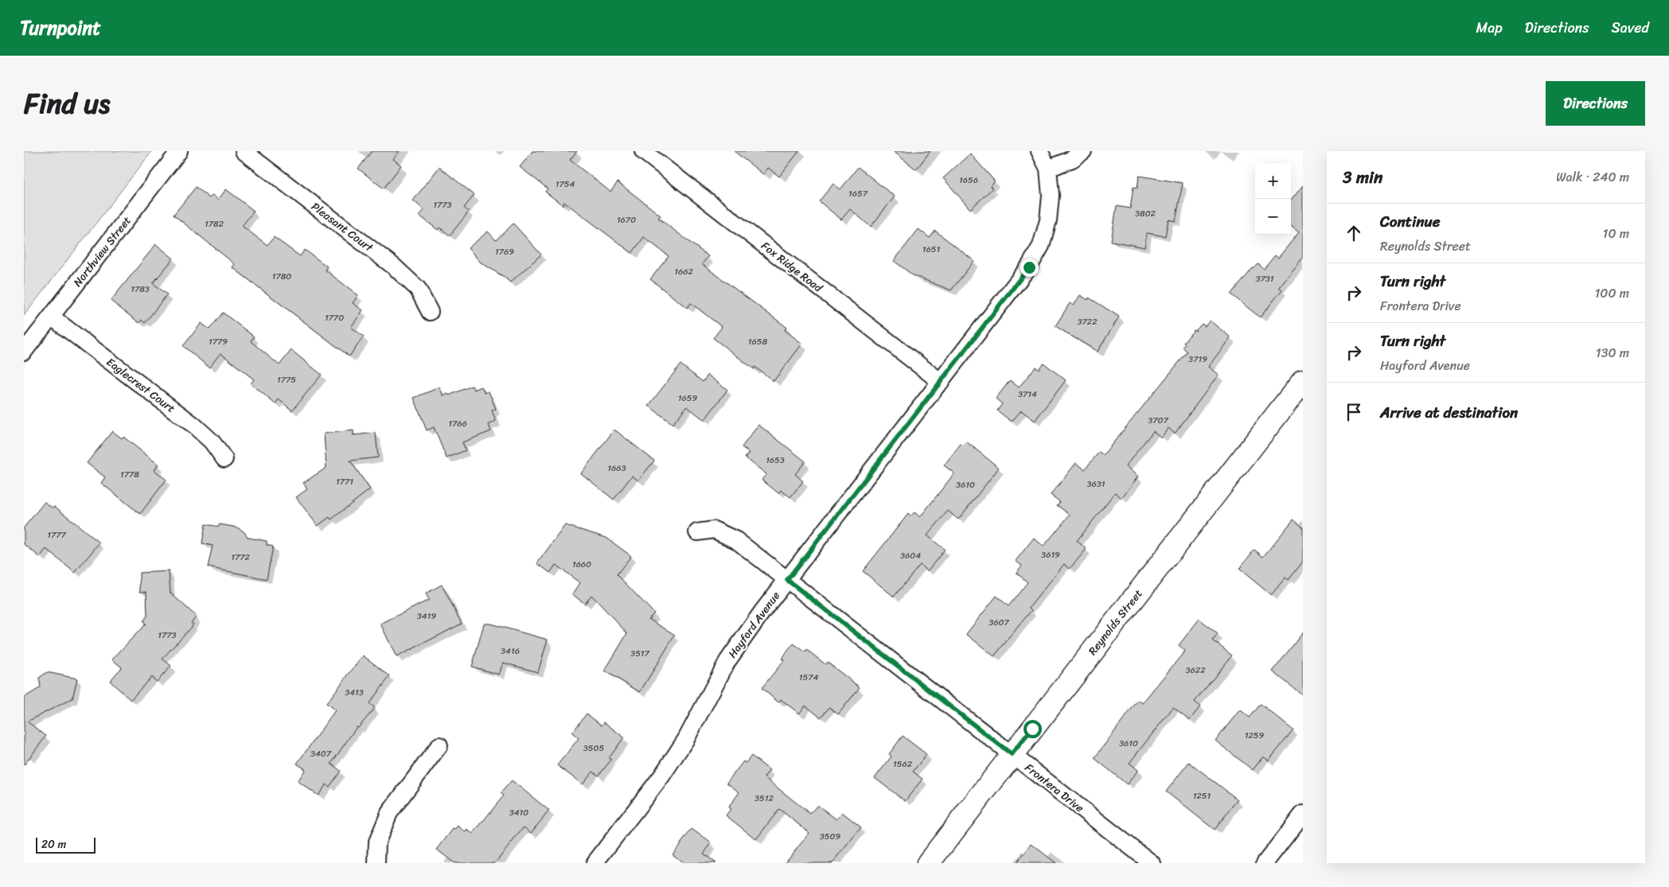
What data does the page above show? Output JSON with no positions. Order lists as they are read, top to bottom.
{
  "streets": {
    "street": [
      "Pleasant Court",
      "Northview Street",
      "Fox Ridge Road",
      "Eaglecrest Court",
      "Reynolds Street",
      "Hayford Avenue",
      "Frontera Drive"
    ]
  },
  "crossings": [
    ["Northview Street", "Eaglecrest Court"],
    ["Fox Ridge Road", "Hayford Avenue"],
    ["Reynolds Street", "Frontera Drive"],
    ["Hayford Avenue", "Frontera Drive"]
  ],
  "house_numbers": [
    "1656",
    "1754",
    "1657",
    "1773",
    "3802",
    "1670",
    "1782",
    "1651",
    "1769",
    "1662",
    "1780",
    "3731",
    "1783",
    "1770",
    "3722",
    "1779",
    "1658",
    "3719",
    "1775",
    "3714",
    "1659",
    "3707",
    "1766",
    "1653",
    "1663",
    "1778",
    "1771",
    "3631",
    "3610",
    "1777",
    "3619",
    "3604",
    "1772",
    "1660",
    "3419",
    "3607",
    "1773",
    "3416",
    "3517",
    "3622",
    "1574",
    "3413",
    "1259",
    "3610",
    "3505",
    "3407",
    "1562",
    "1251",
    "3512",
    "3410",
    "3509"
  ],
  "scale_bar": "20 m",
  "page": {
    "header": "Turnpoint",
    "nav": ["Map", "Directions", "Saved"],
    "title": "Find us",
    "buttons": "Directions",
    "heading": ["3 min", "Walk · 240 m"],
    "map_buttons": ["+", "−"],
    "list": [
      ["Continue", "Reynolds Street", "10 m"],
      ["Turn right", "Frontera Drive", "100 m"],
      ["Turn right", "Hayford Avenue", "130 m"],
      "Arrive at destination"
    ],
    "scale": "20 m"
  }
}
